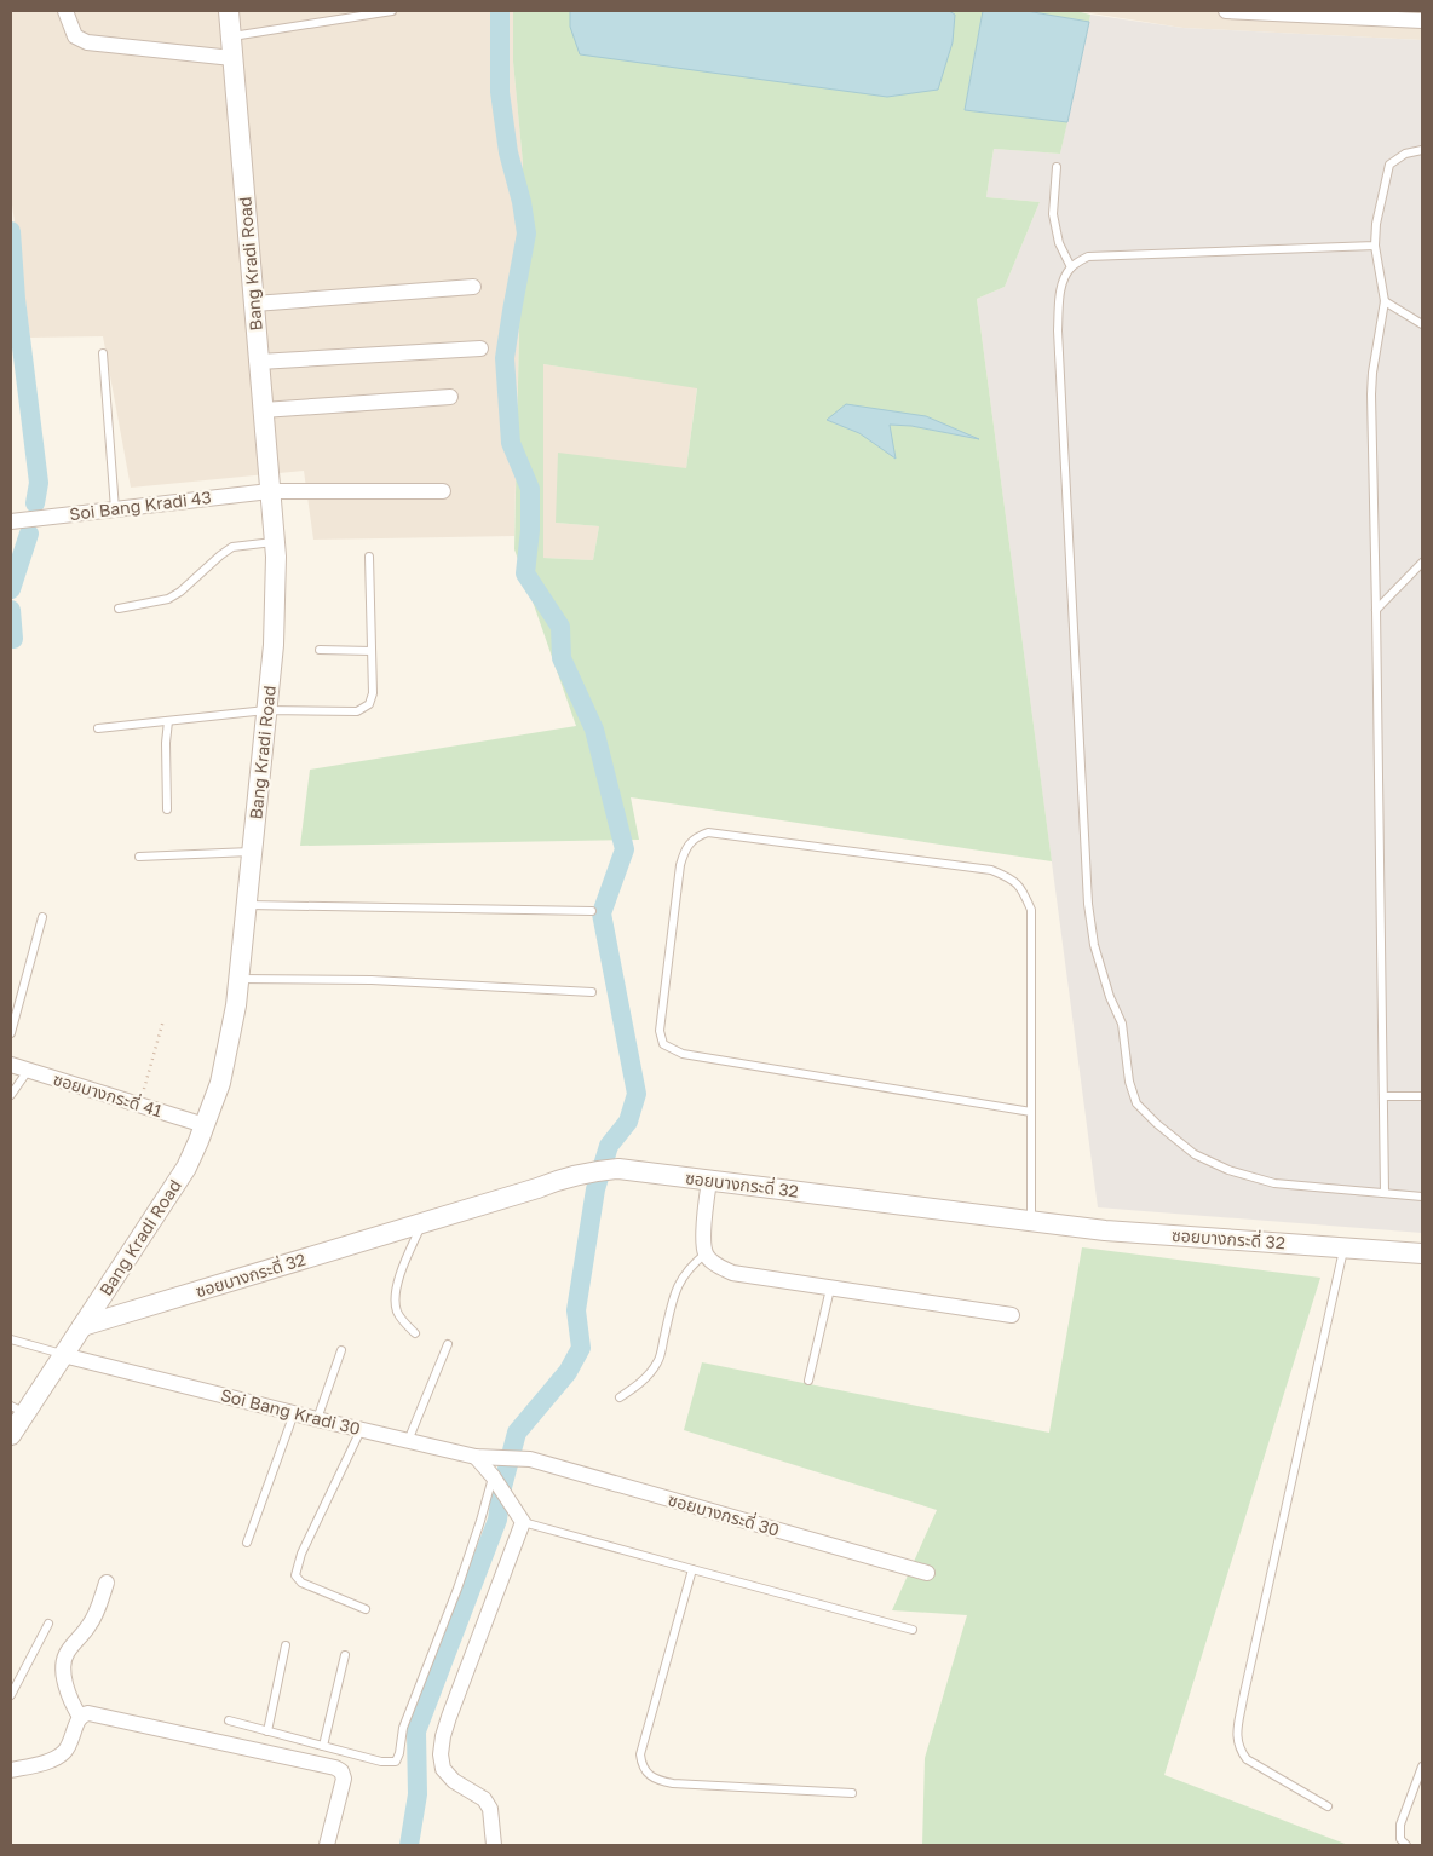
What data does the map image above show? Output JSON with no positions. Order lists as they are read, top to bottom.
{
  "streets": {
    "street": [
      "Bang Kradi Road",
      "Soi Bang Kradi 43",
      "ซอยบางกระดี่ 41",
      "ซอยบางกระดี่ 32",
      "Soi Bang Kradi 30",
      "ซอยบางกระดี่ 30"
    ]
  },
  "crossings": [
    ["Bang Kradi Road", "Soi Bang Kradi 43"],
    ["Bang Kradi Road", "ซอยบางกระดี่ 41"],
    ["Bang Kradi Road", "ซอยบางกระดี่ 32"],
    ["Bang Kradi Road", "Soi Bang Kradi 30"],
    ["Soi Bang Kradi 30", "ซอยบางกระดี่ 30"]
  ]
}
